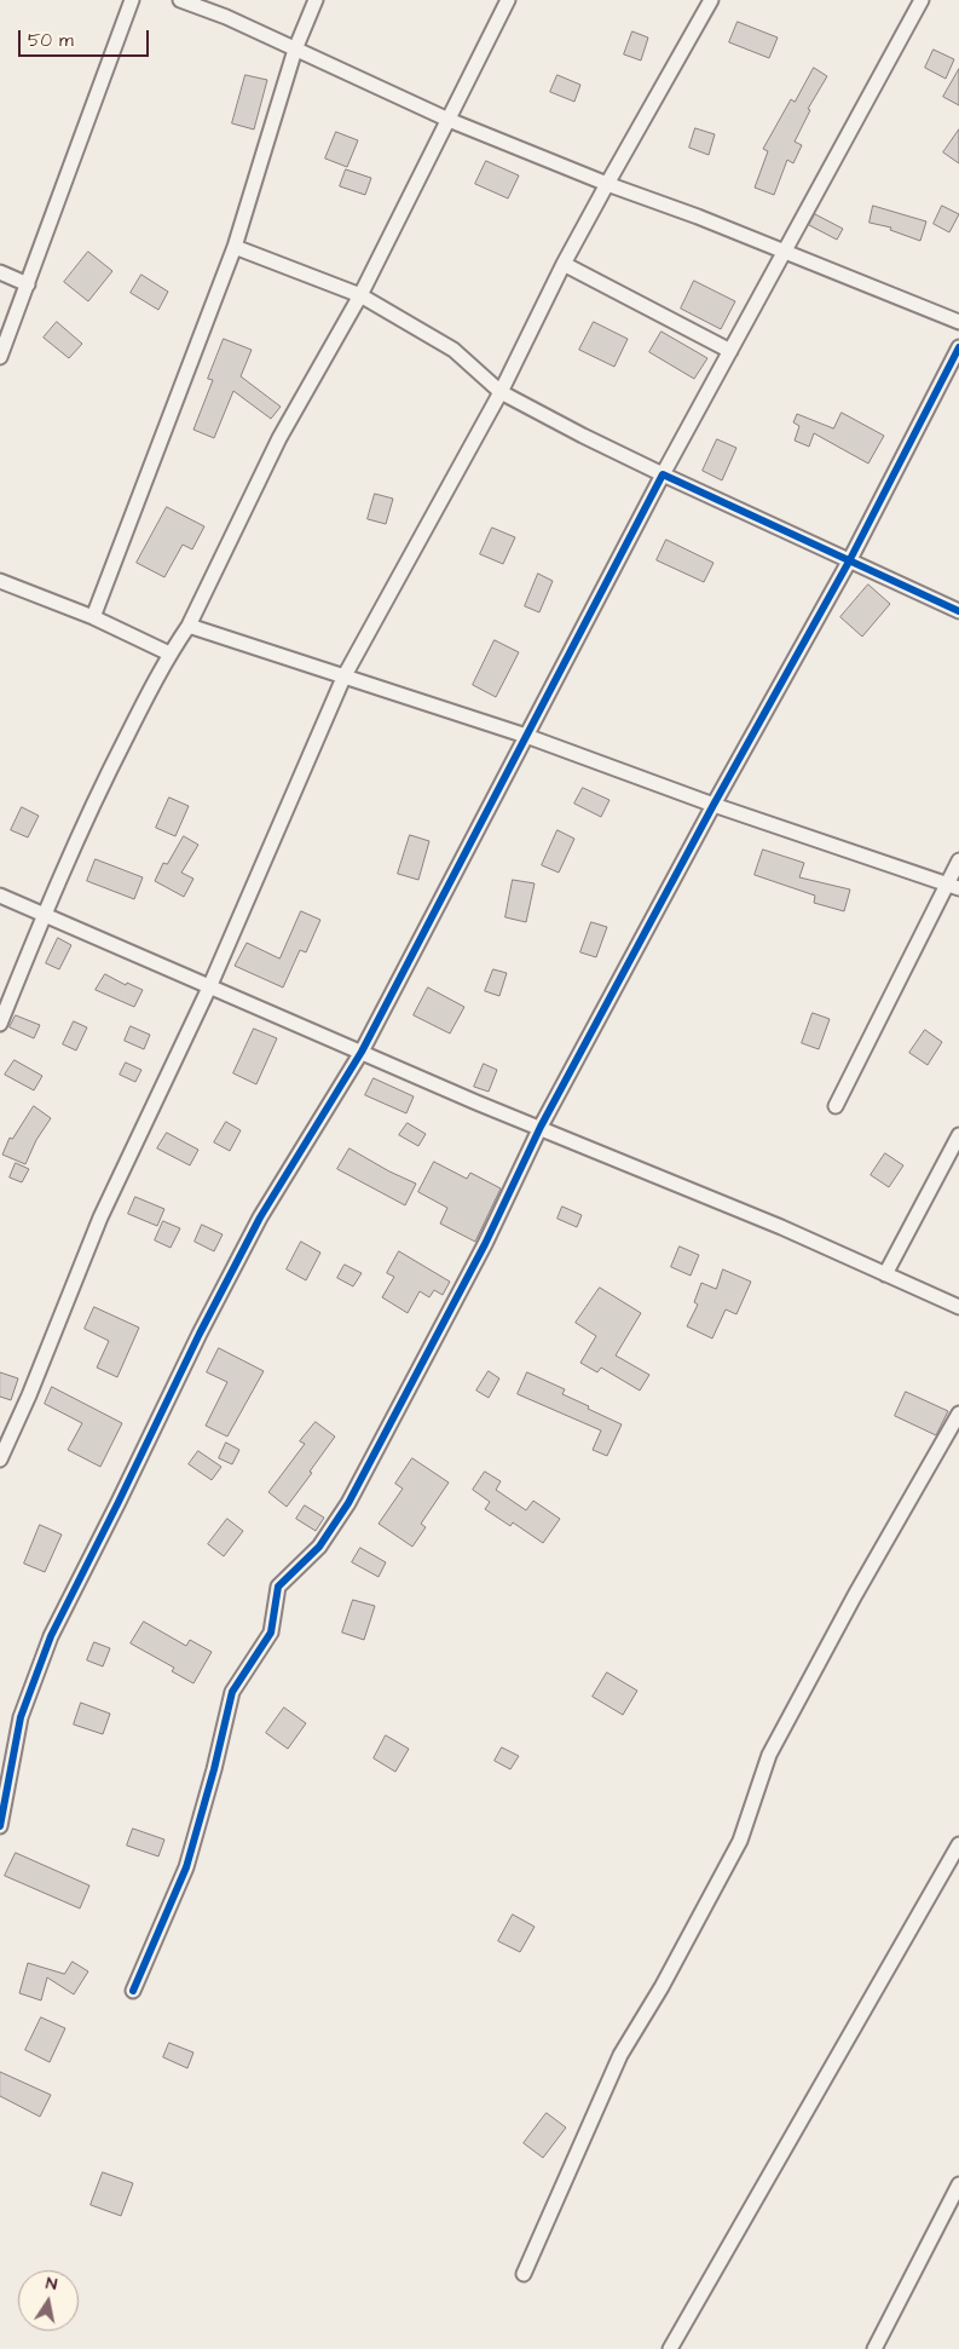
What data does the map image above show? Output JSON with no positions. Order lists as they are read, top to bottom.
{
  "scale_bar": "50 m",
  "north": "top"
}
